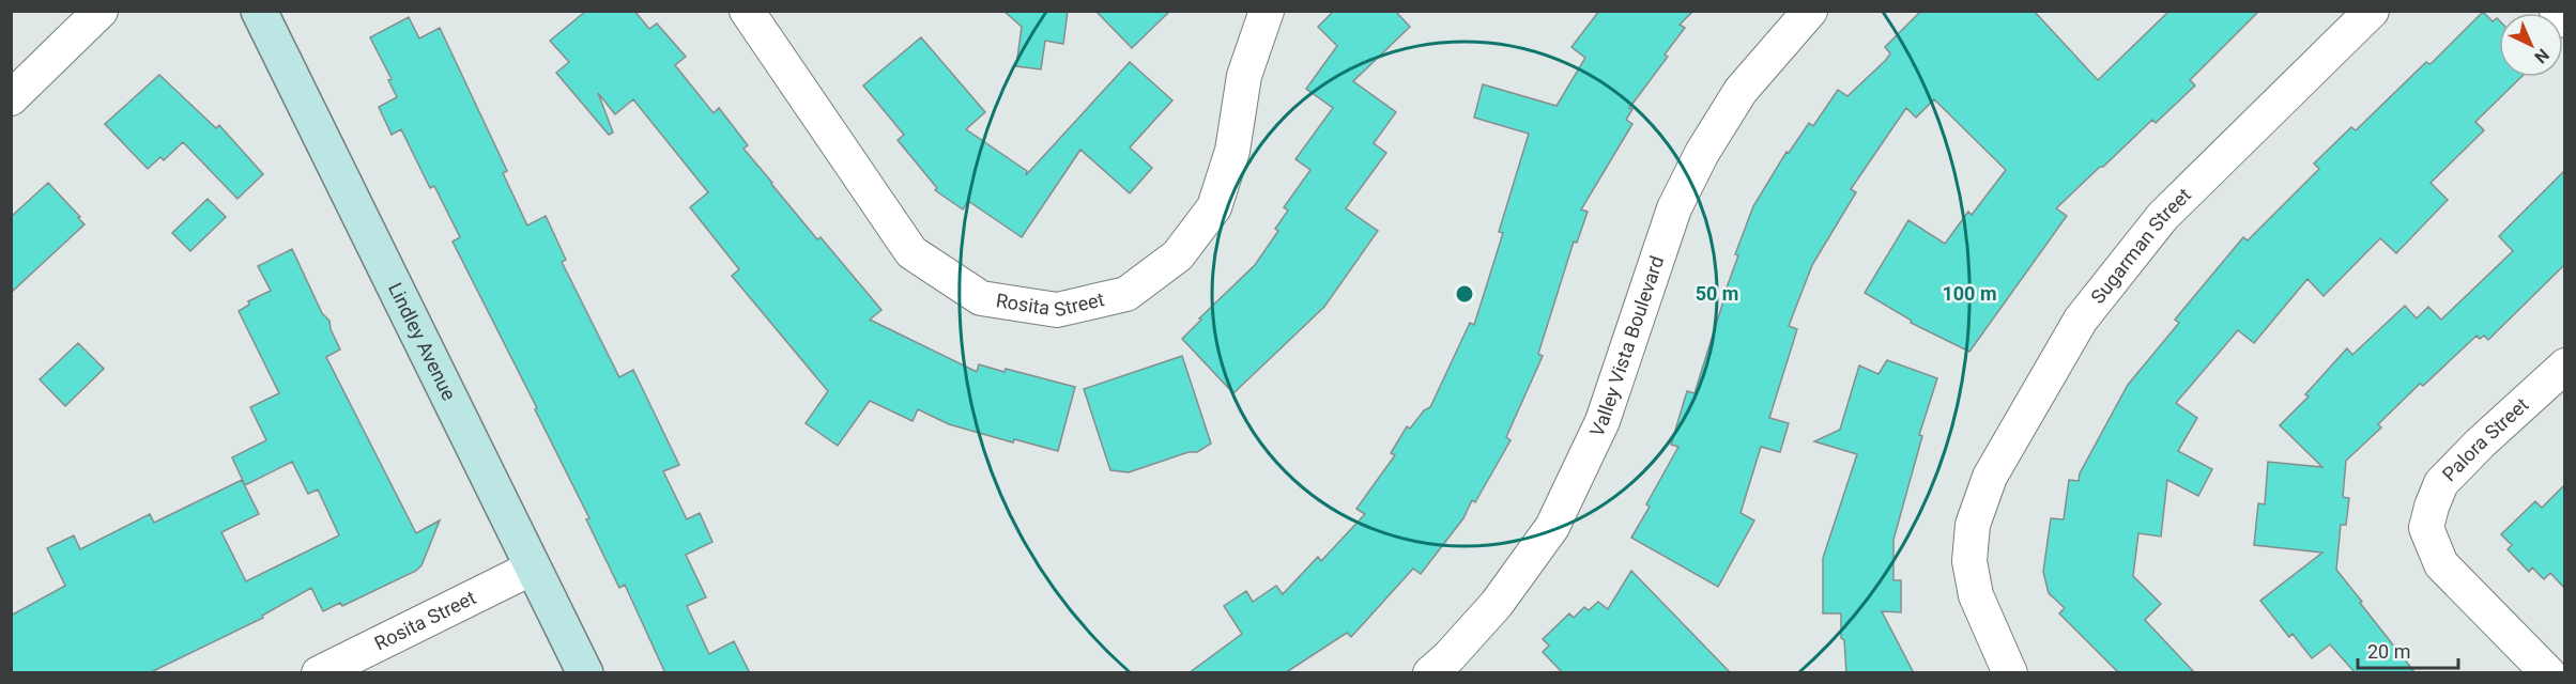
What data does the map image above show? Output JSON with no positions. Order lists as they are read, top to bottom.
{
  "streets": {
    "street": [
      "Sugarman Street",
      "Rosita Street",
      "Lindley Avenue",
      "Valley Vista Boulevard",
      "Palora Street"
    ]
  },
  "crossings": [
    ["Rosita Street", "Lindley Avenue"]
  ],
  "scale_bar": "20 m",
  "north": "bottom right",
  "rings": ["50 m", "100 m"]
}
